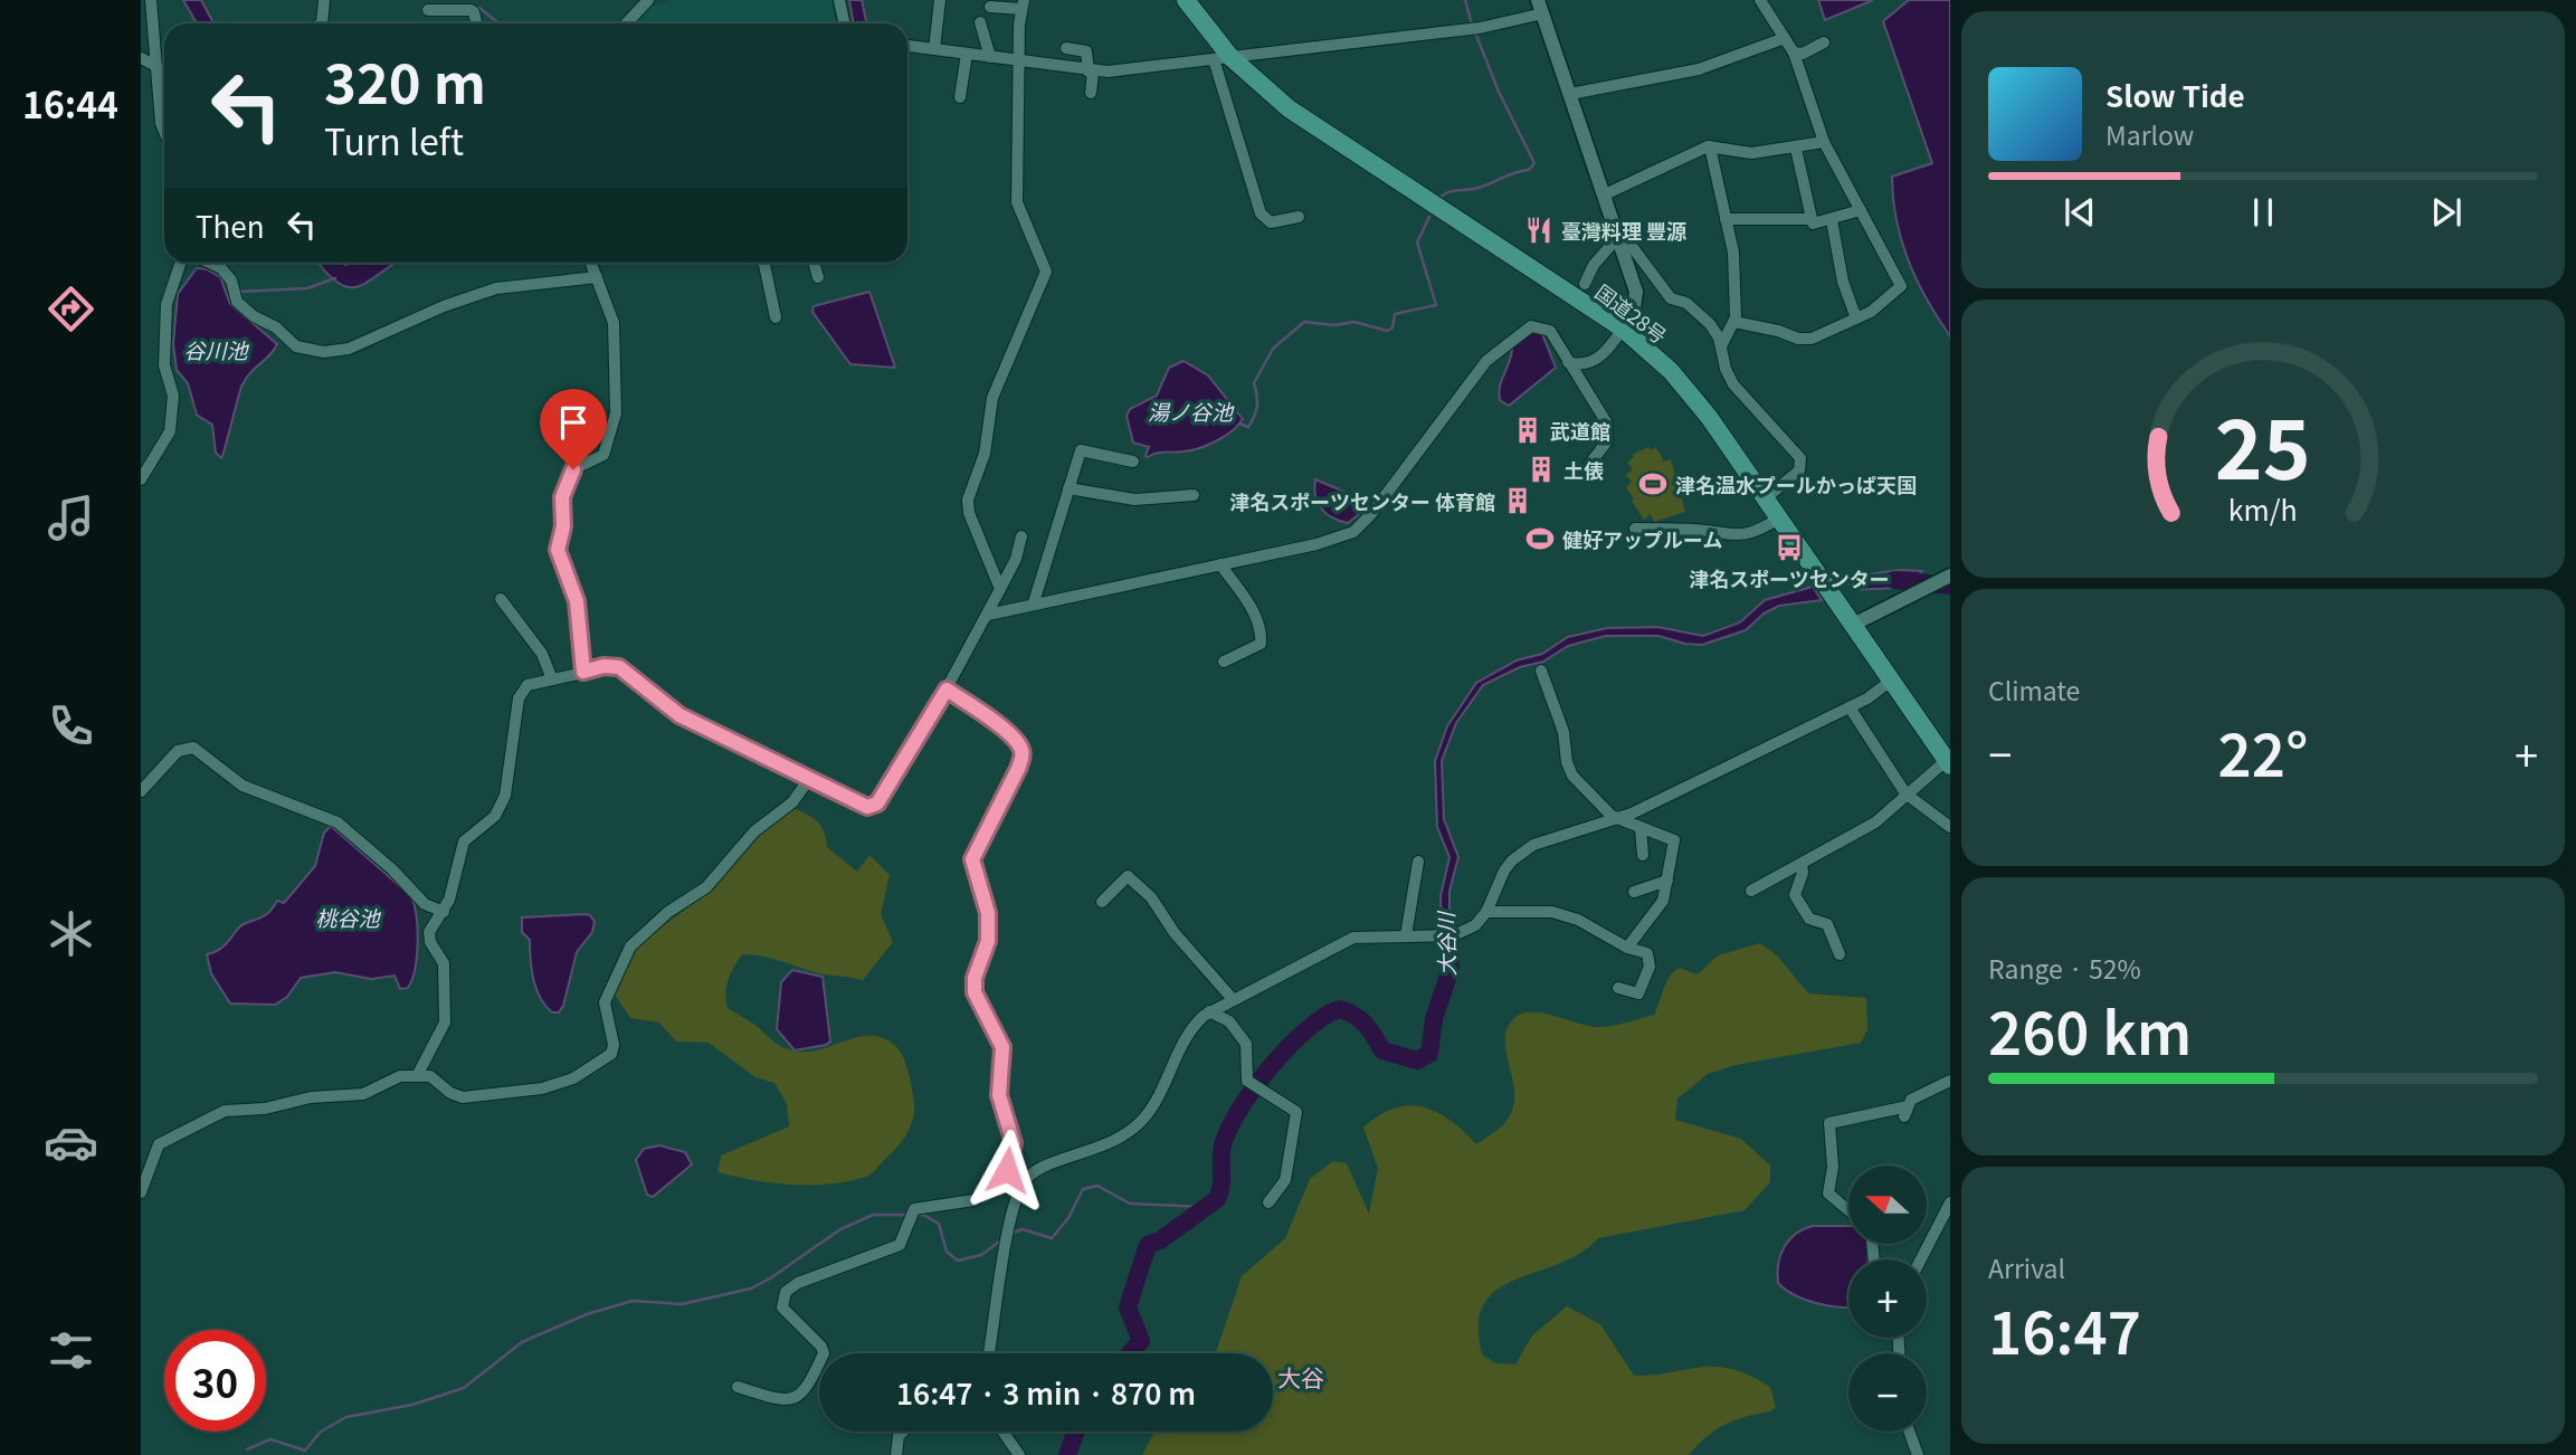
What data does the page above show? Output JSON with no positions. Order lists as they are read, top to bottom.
{
  "streets": {
    "highway": ["国道28号"]
  },
  "districts": ["大谷"],
  "water": [
    "谷川池",
    "湯ノ谷池",
    "桃谷池",
    "大谷川"
  ],
  "places": {
    "restaurant": ["臺灣料理 豐源"],
    "building": ["武道館", "土俵", "津名スポーツセンター 体育館"],
    "sports": ["津名温水プールかっぱ天国", "健好アップルーム"],
    "bus stop": ["津名スポーツセンター"]
  },
  "north": "left",
  "page": {
    "tabs": "16:44",
    "turn": ["320 m", "Turn left"],
    "song": ["Slow Tide", "Marlow"],
    "then": "Then",
    "tile": [
      "Climate",
      ["Range · 52%", "260 km"],
      ["Arrival", "16:47"]
    ],
    "heat": ["−", "22°", "+"],
    "map_buttons": ["+", "−"],
    "limit": "30",
    "trip": "16:47 · 3 min · 870 m",
    "gauge": ["25", "km/h"]
  }
}
